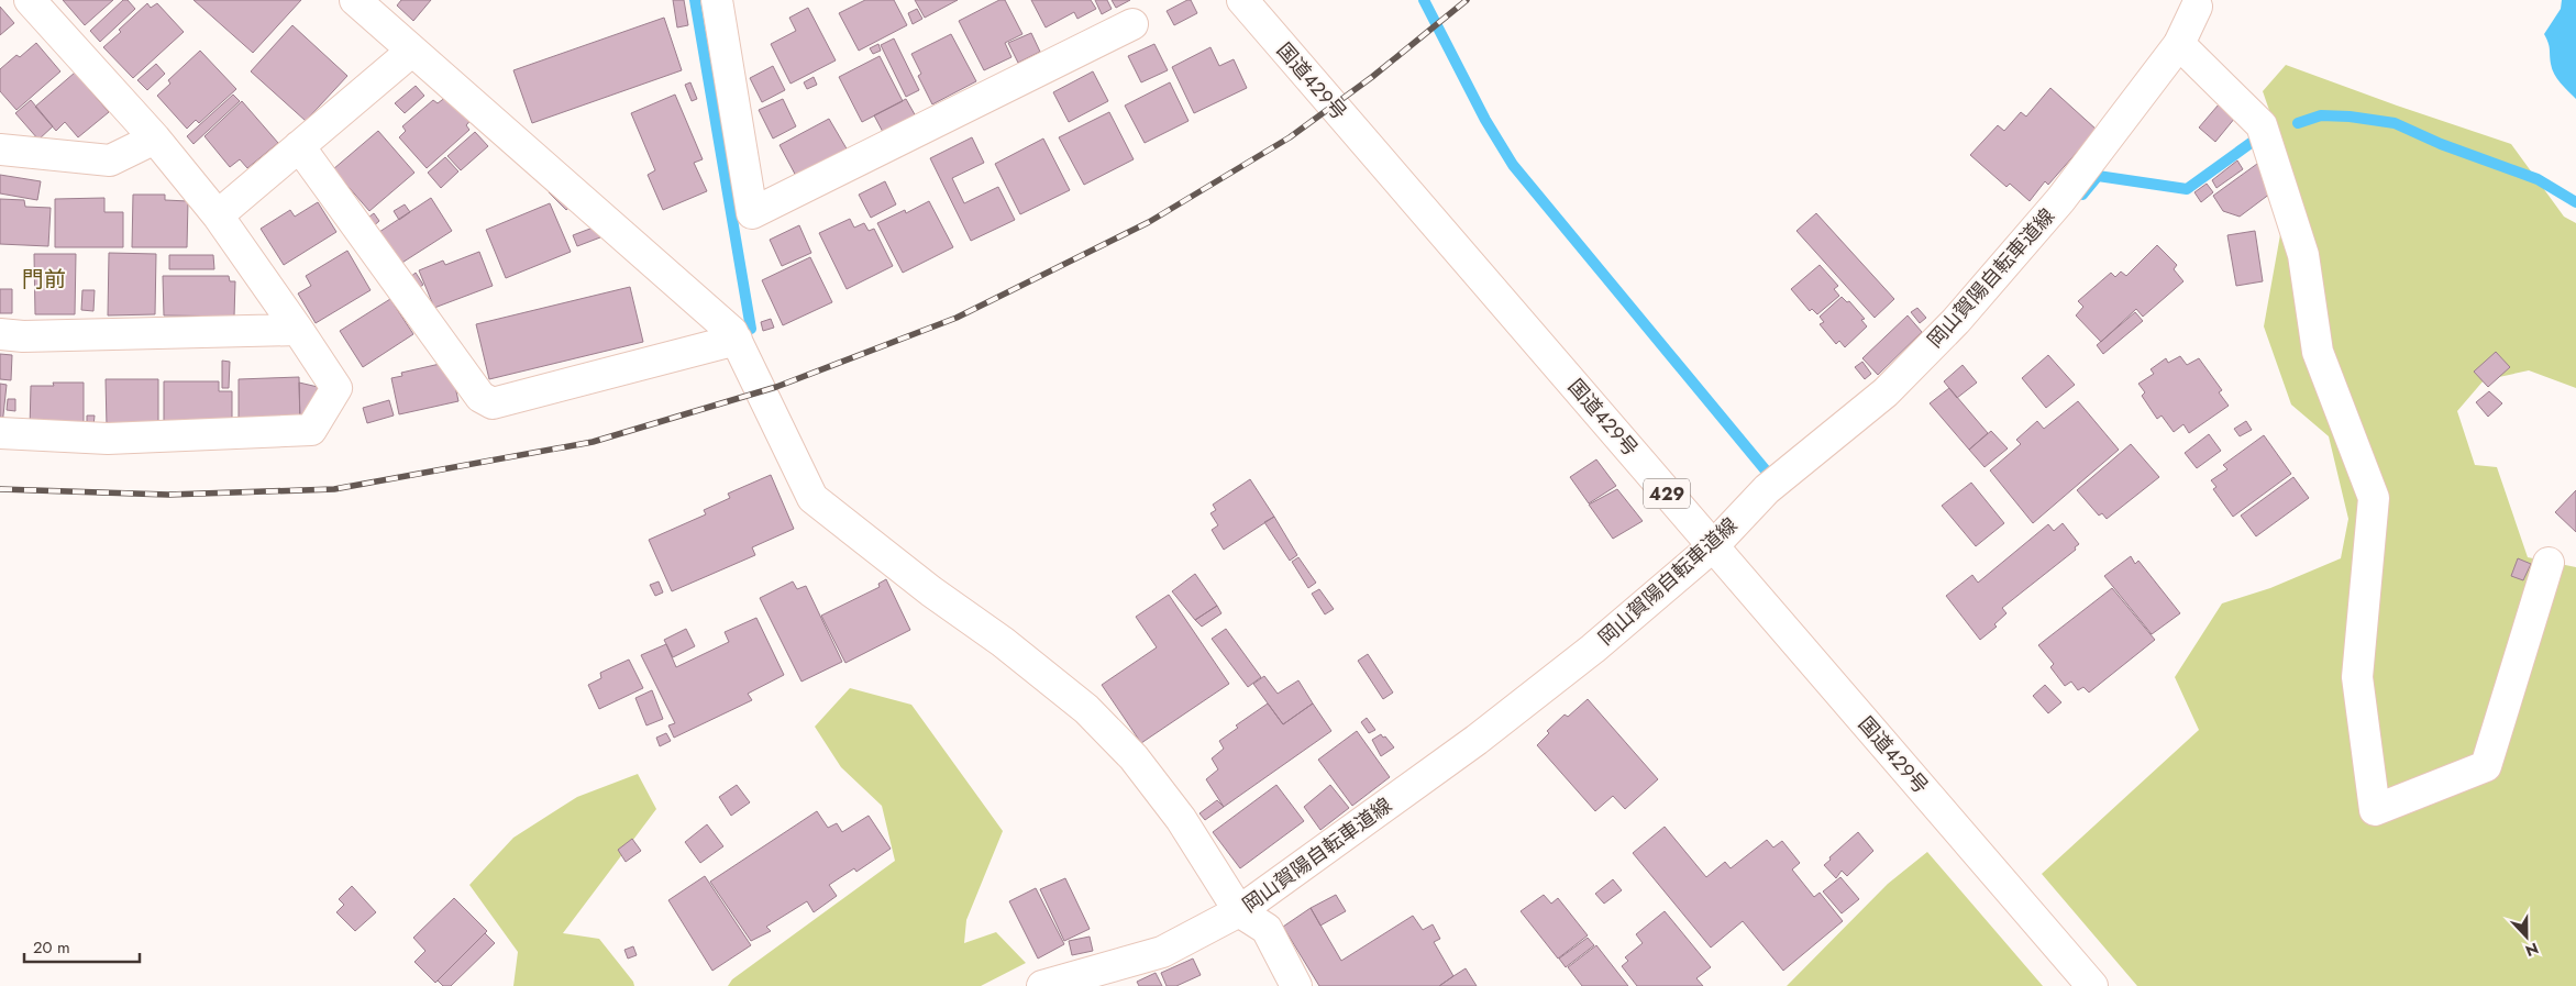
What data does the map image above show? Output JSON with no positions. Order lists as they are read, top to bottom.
{
  "streets": {
    "main road": ["国道429号", "岡山賀陽自転車道線", "429"]
  },
  "crossings": [
    ["国道429号", "岡山賀陽自転車道線"]
  ],
  "districts": ["門前"],
  "scale_bar": "20 m",
  "north": "bottom"
}
